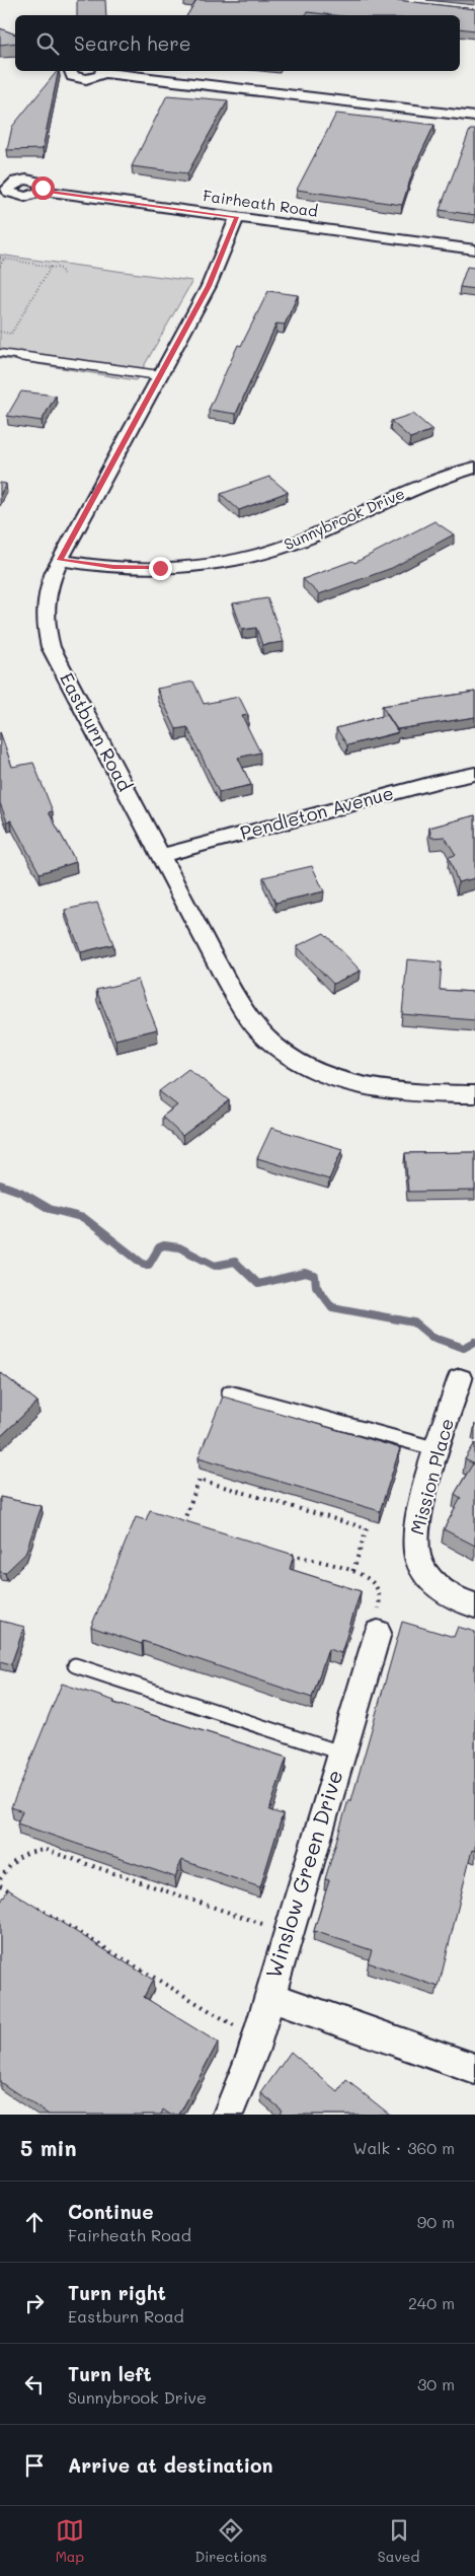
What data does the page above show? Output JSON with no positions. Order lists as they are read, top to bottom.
{
  "streets": {
    "street": [
      "Fairheath Road",
      "Sunnybrook Drive",
      "Eastburn Road",
      "Pendleton Avenue",
      "Mission Place",
      "Winslow Green Drive"
    ]
  },
  "crossings": [
    ["Fairheath Road", "Eastburn Road"],
    ["Sunnybrook Drive", "Eastburn Road"],
    ["Eastburn Road", "Pendleton Avenue"]
  ],
  "page": {
    "search": "Search here",
    "heading": ["5 min", "Walk · 360 m"],
    "list": [
      ["Continue", "Fairheath Road", "90 m"],
      ["Turn right", "Eastburn Road", "240 m"],
      ["Turn left", "Sunnybrook Drive", "30 m"],
      "Arrive at destination"
    ],
    "nav": ["Map", "Directions", "Saved"]
  }
}
